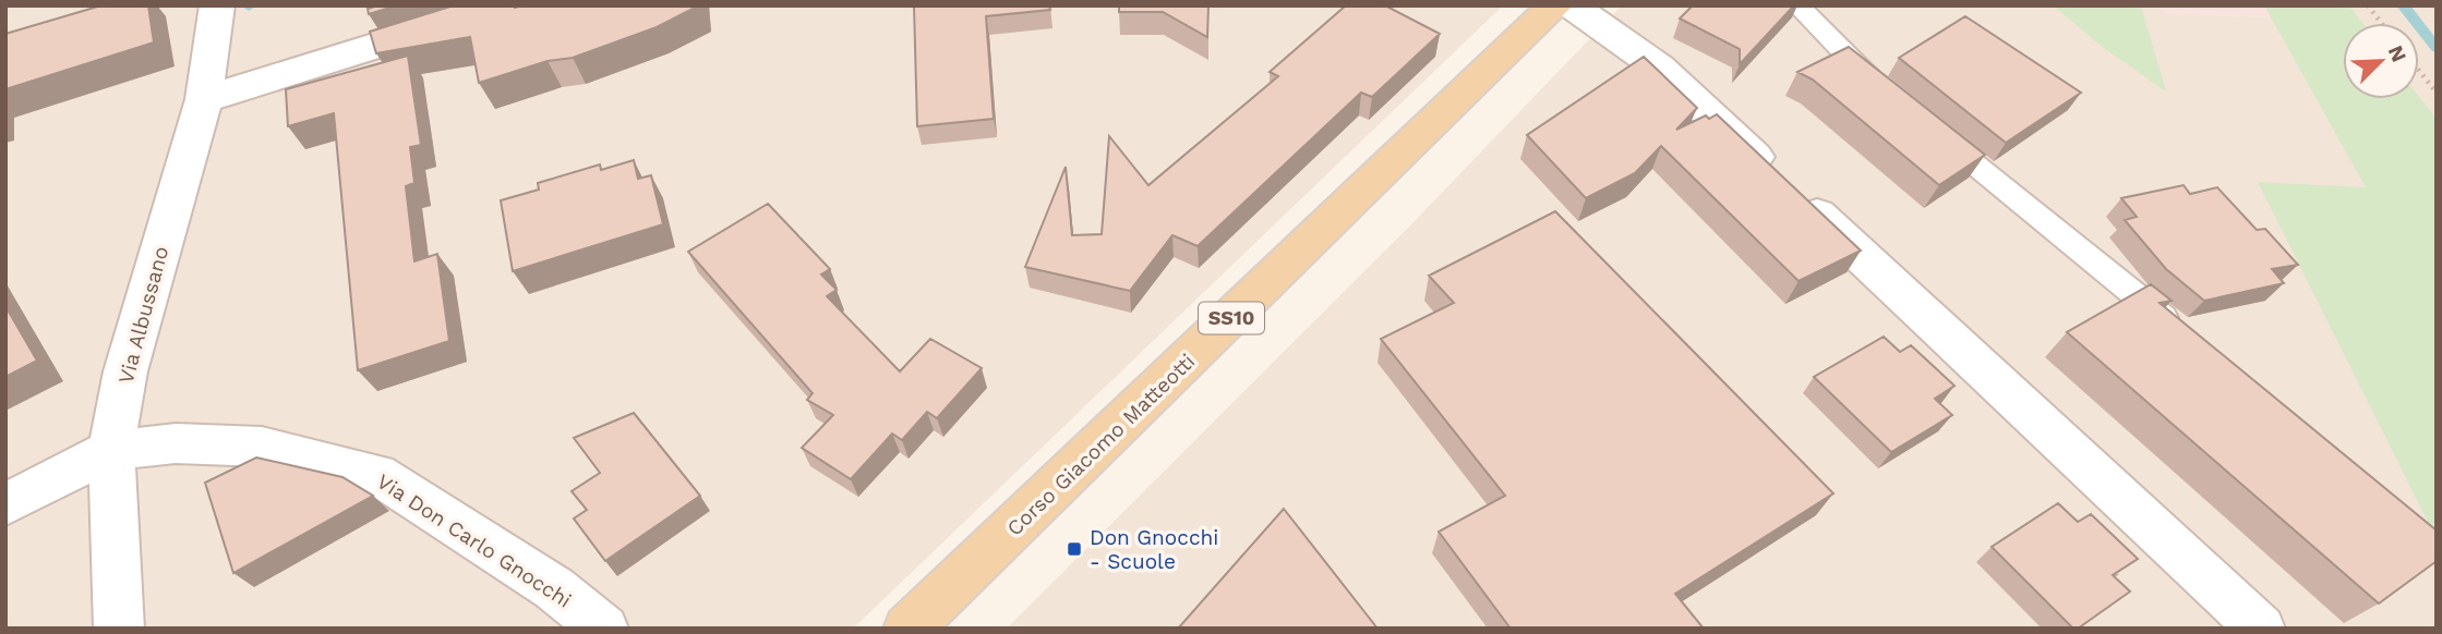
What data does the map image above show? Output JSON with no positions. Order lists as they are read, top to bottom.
{
  "streets": {
    "main road": ["SS10", "Corso Giacomo Matteotti"],
    "street": ["Via Albussano", "Via Don Carlo Gnocchi"]
  },
  "crossings": [
    ["Via Albussano", "Via Don Carlo Gnocchi"]
  ],
  "places": {
    "transit": ["Don Gnocchi - Scuole"]
  },
  "north": "top right"
}
